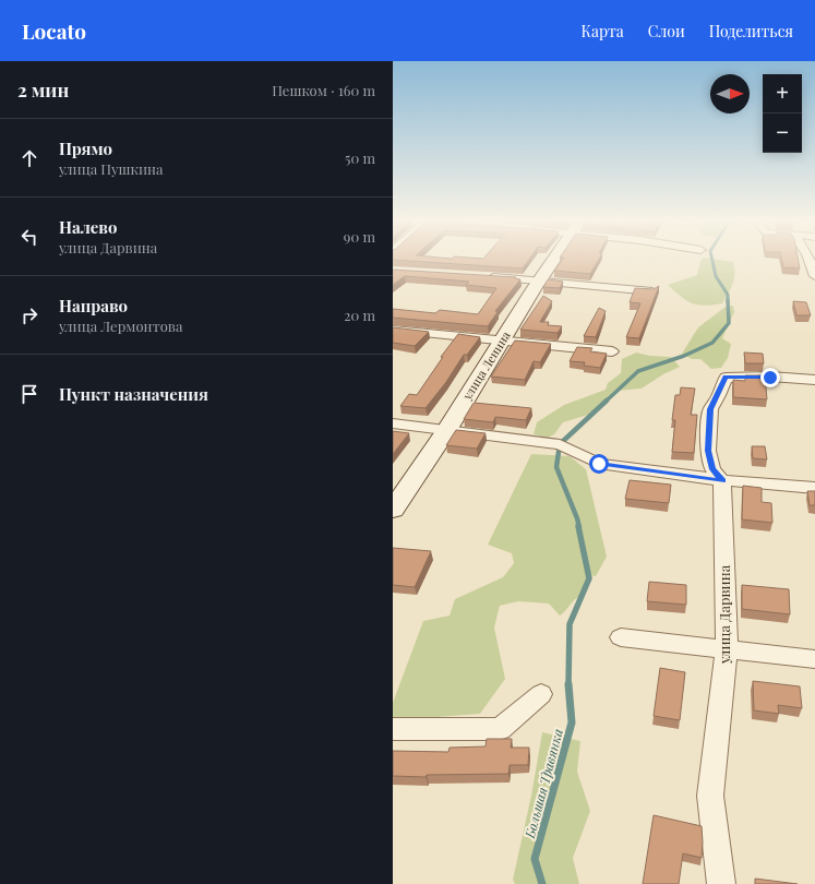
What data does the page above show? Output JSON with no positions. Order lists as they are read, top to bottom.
{
  "streets": {
    "street": ["улица Ленина", "улица Дарвина"]
  },
  "water": ["Большая Травянка"],
  "north": "right",
  "page": {
    "header": "Locato",
    "nav": ["Карта", "Слои", "Поделиться"],
    "heading": ["2 мин", "Пешком · 160 m"],
    "map_buttons": ["+", "−"],
    "list": [
      ["Прямо", "улица Пушкина", "50 m"],
      ["Налево", "улица Дарвина", "90 m"],
      ["Направо", "улица Лермонтова", "20 m"],
      "Пункт назначения"
    ]
  }
}
